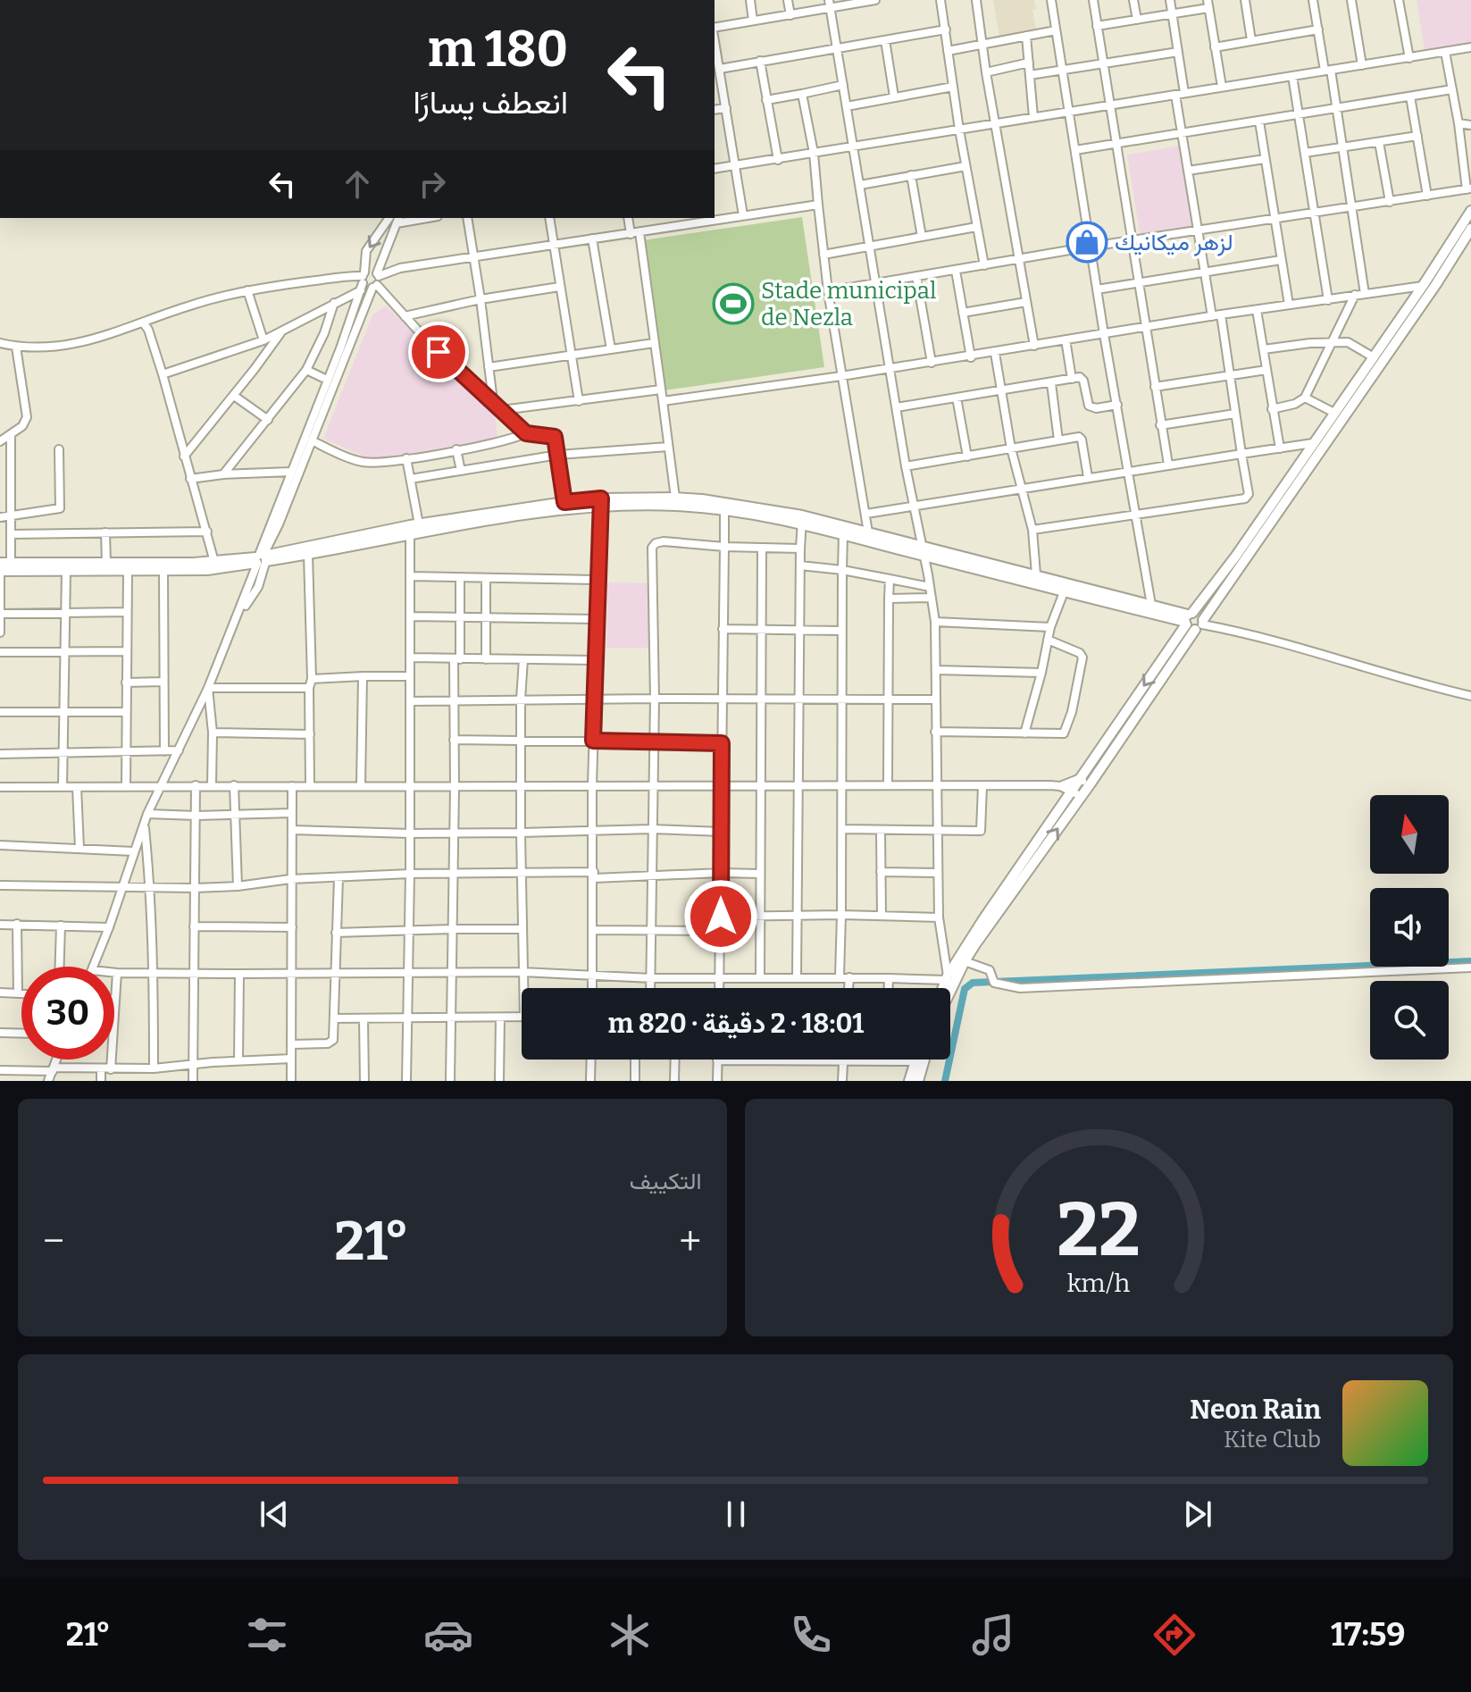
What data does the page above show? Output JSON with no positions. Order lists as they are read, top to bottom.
{
  "places": {
    "shop": ["لزهر ميكانيك"],
    "sports": ["Stade municipal de Nezla"]
  },
  "north": "top",
  "page": {
    "turn": ["180 m", "انعطف يسارًا"],
    "limit": "30",
    "trip": "18:01 · 2 دقيقة · 820 m",
    "tile": "التكييف",
    "heat": ["−", "21°", "+"],
    "song": ["Neon Rain", "Kite Club"],
    "tabs": ["17:59", "21°"],
    "gauge": ["22", "km/h"]
  }
}
